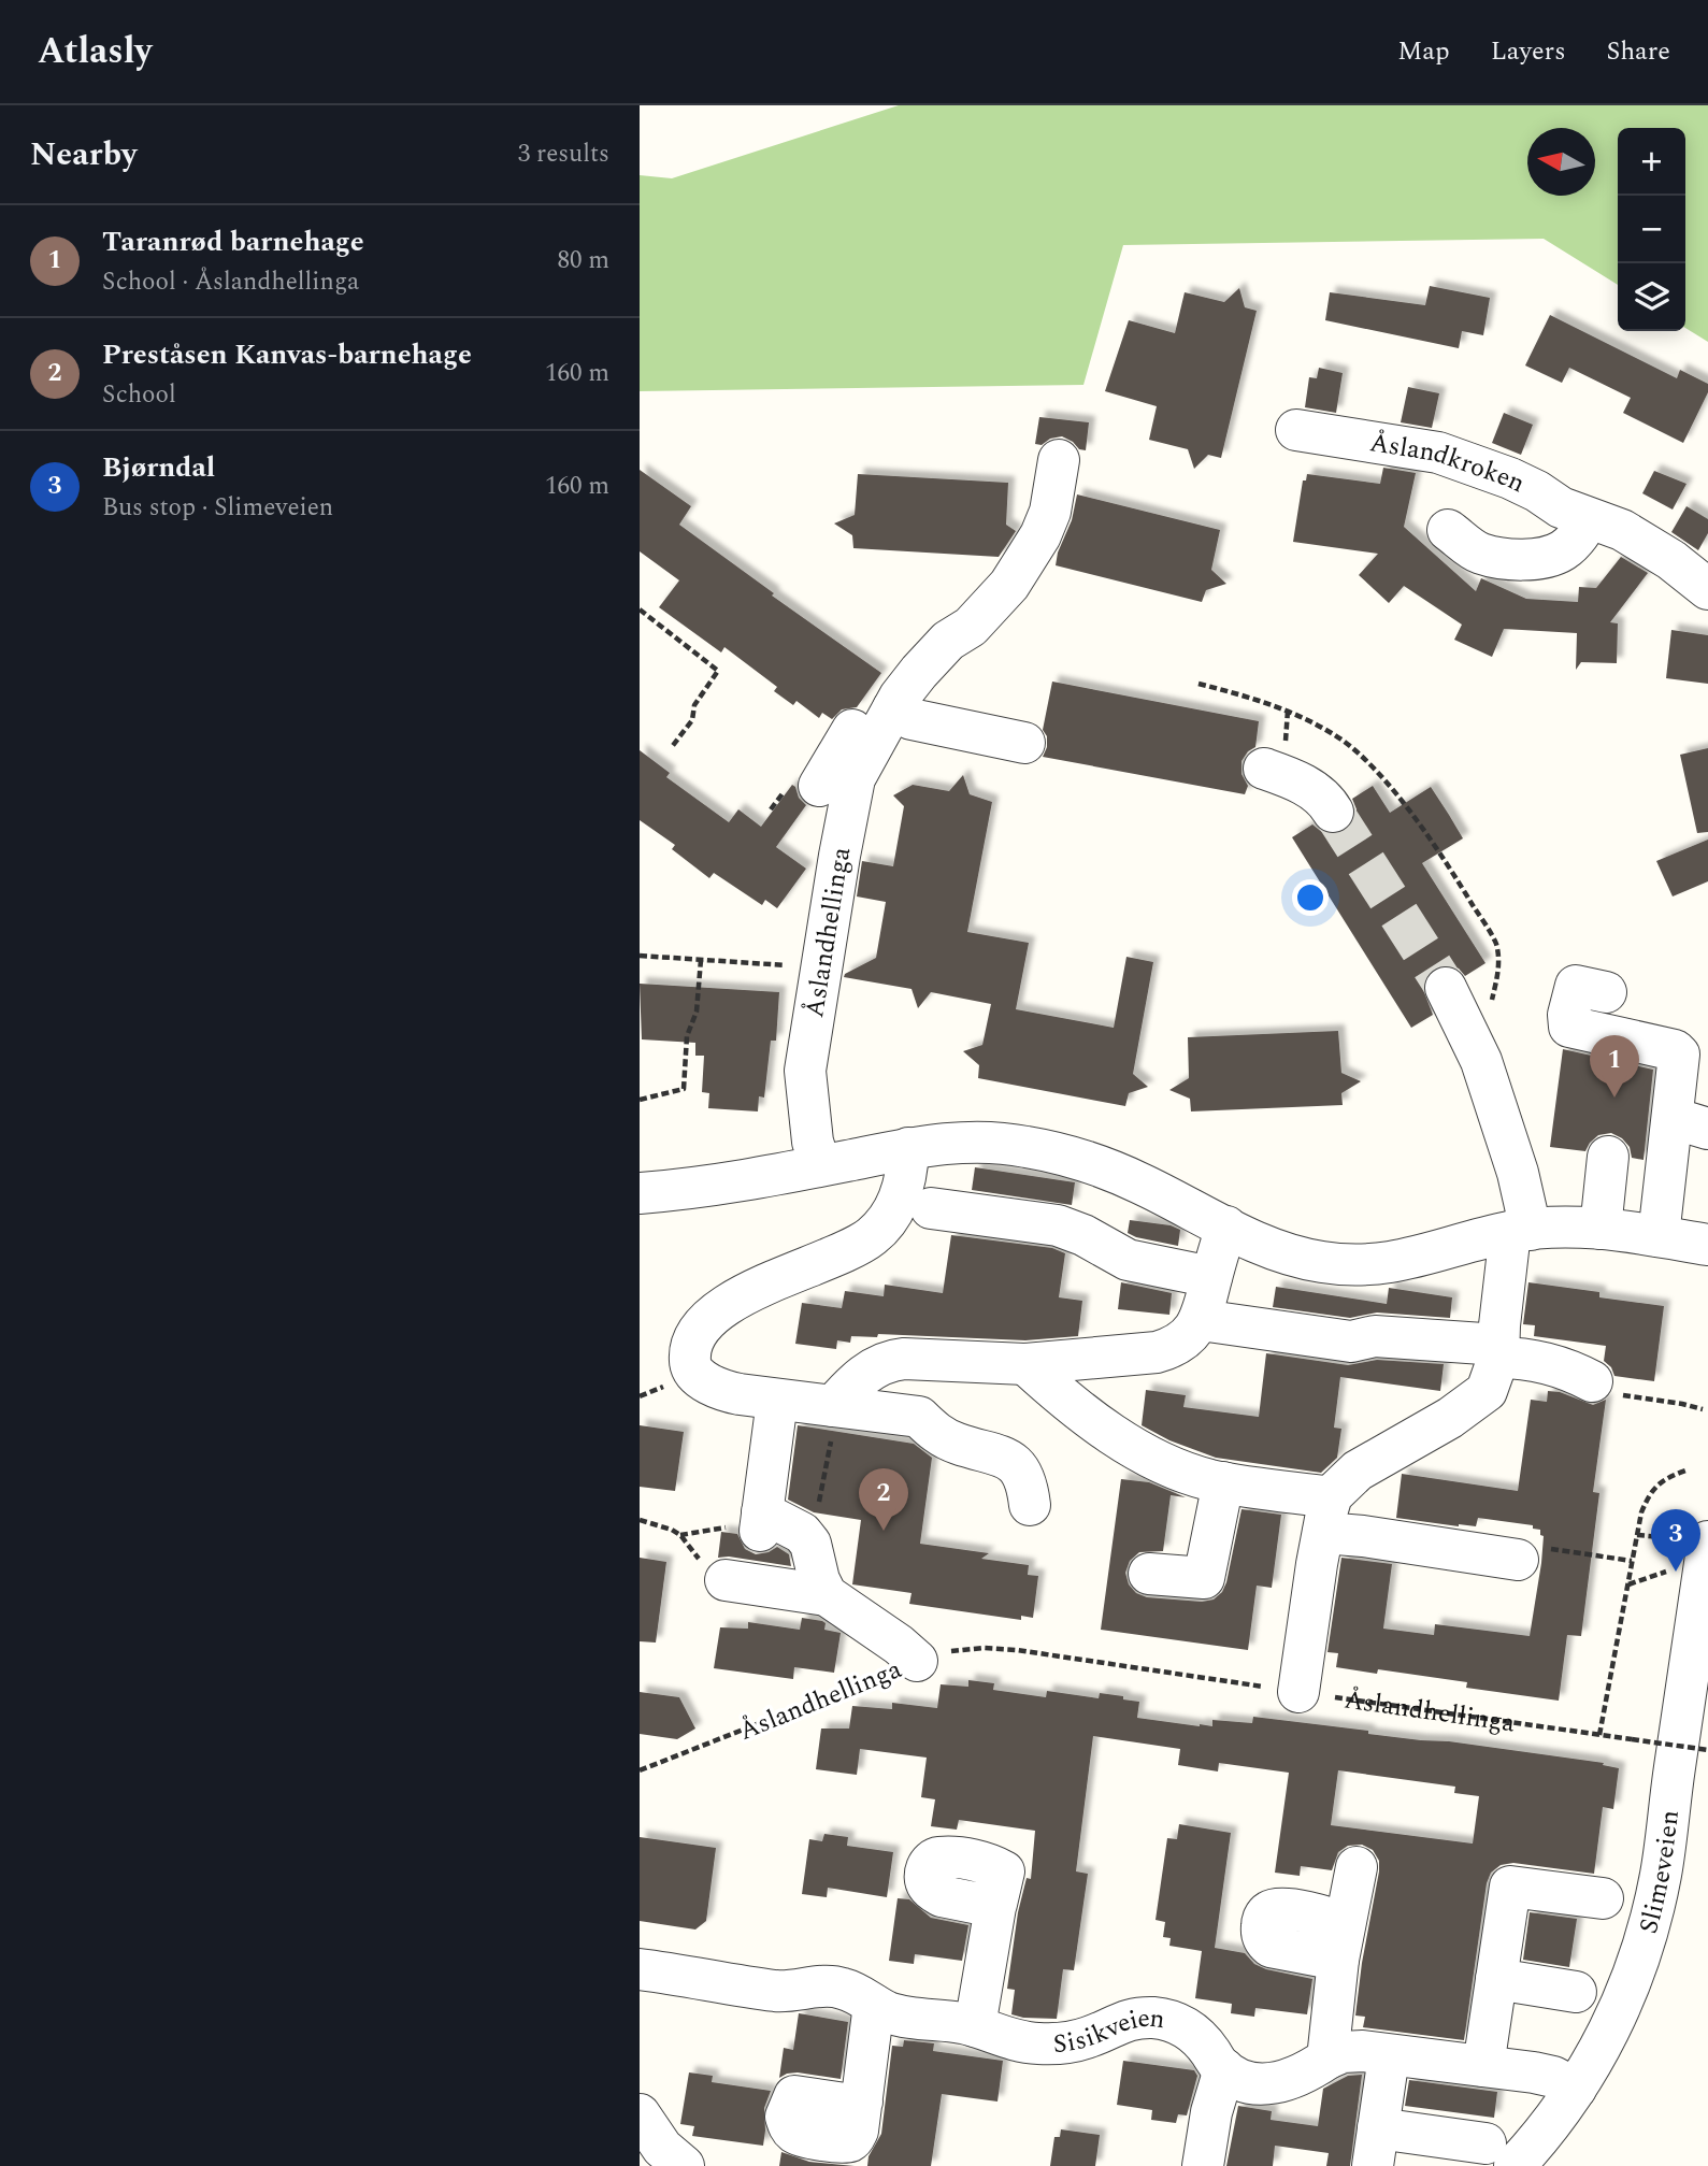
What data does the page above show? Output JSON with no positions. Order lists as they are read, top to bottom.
{
  "streets": {
    "street": [
      "Åslandkroken",
      "Åslandhellinga",
      "Slimeveien",
      "Sisikveien"
    ]
  },
  "crossings": [
    ["Slimeveien", "Sisikveien"]
  ],
  "north": "left",
  "page": {
    "header": "Atlasly",
    "nav": ["Map", "Layers", "Share"],
    "heading": ["Nearby", "3 results"],
    "map_buttons": ["+", "−"],
    "list": [
      {
        "mark": "1",
        "name": "Taranrød barnehage",
        "note": "School · Åslandhellinga",
        "value": "80 m"
      },
      {
        "mark": "2",
        "name": "Preståsen Kanvas-barnehage",
        "note": "School",
        "value": "160 m"
      },
      {
        "mark": "3",
        "name": "Bjørndal",
        "note": "Bus stop · Slimeveien",
        "value": "160 m"
      }
    ],
    "pins": ["1", "2", "3"]
  }
}
